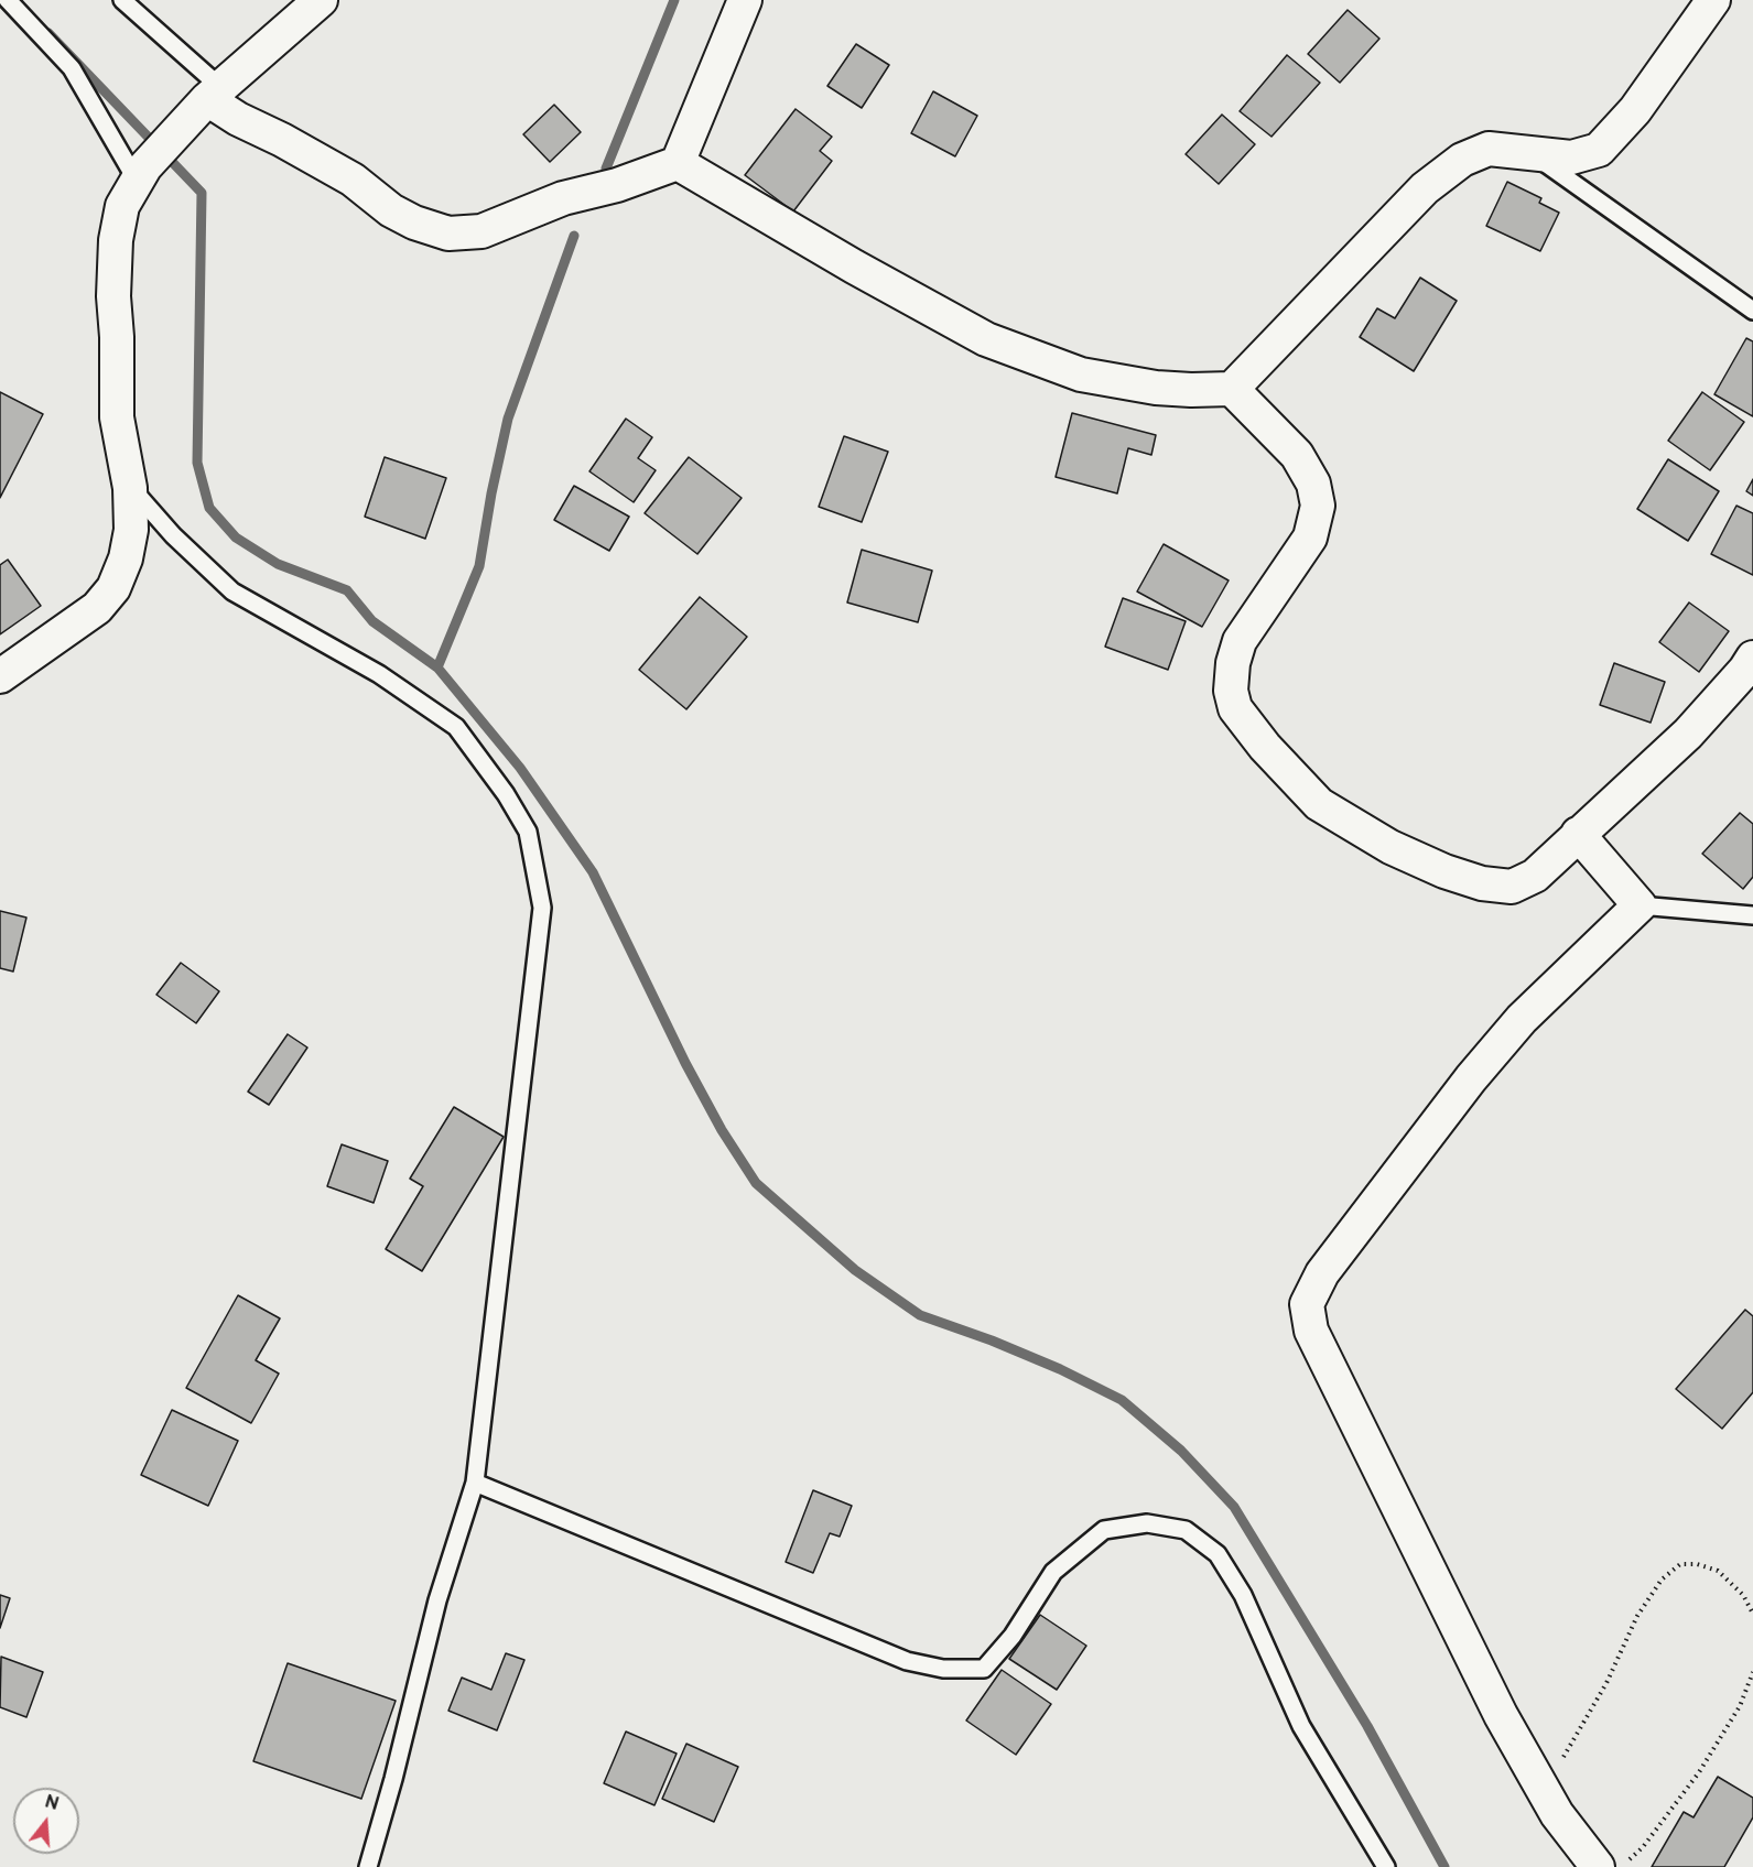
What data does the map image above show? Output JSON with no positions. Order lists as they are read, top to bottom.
{
  "north": "top"
}
